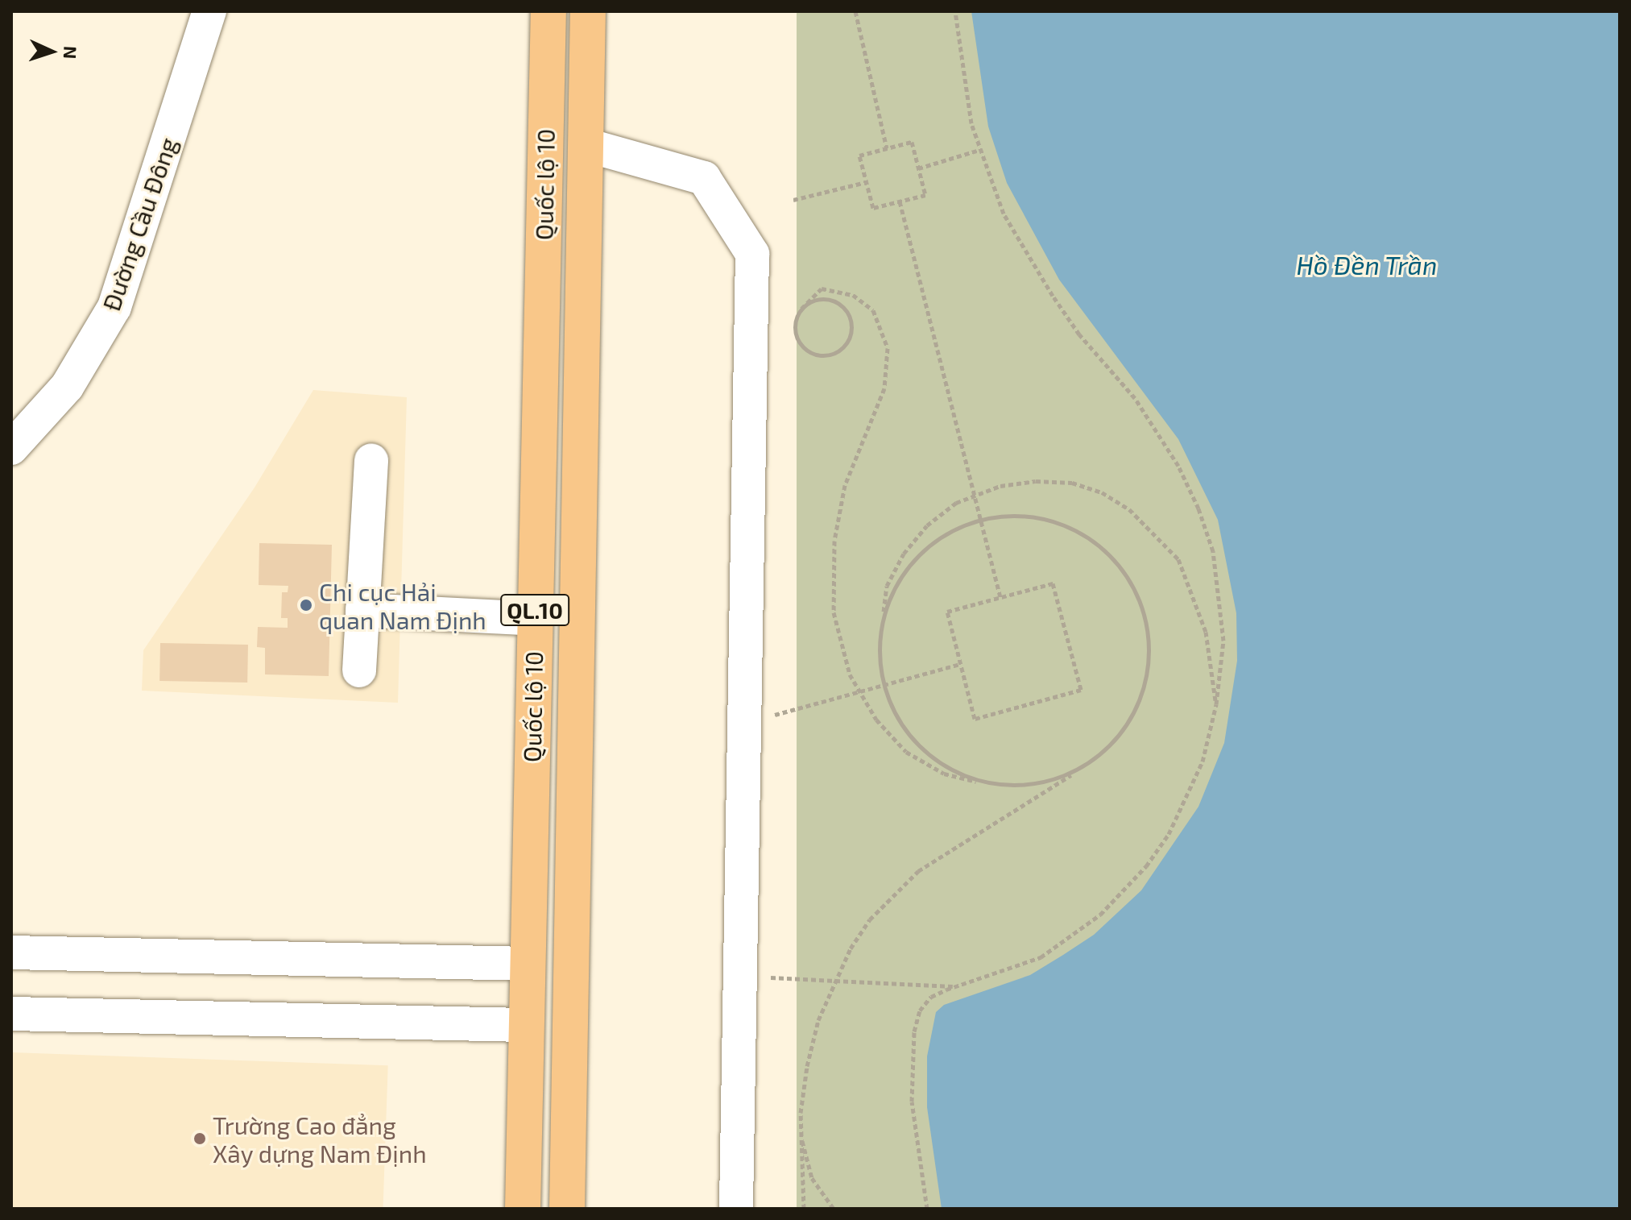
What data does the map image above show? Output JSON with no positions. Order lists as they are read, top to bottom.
{
  "streets": {
    "highway": ["Quốc lộ 10", "QL.10"],
    "street": ["Đường Cầu Đông"]
  },
  "water": ["Hồ Đền Trần"],
  "places": ["Chi cục Hải quan Nam Định", "Trường Cao đẳng Xây dựng Nam Định"],
  "north": "right"
}
